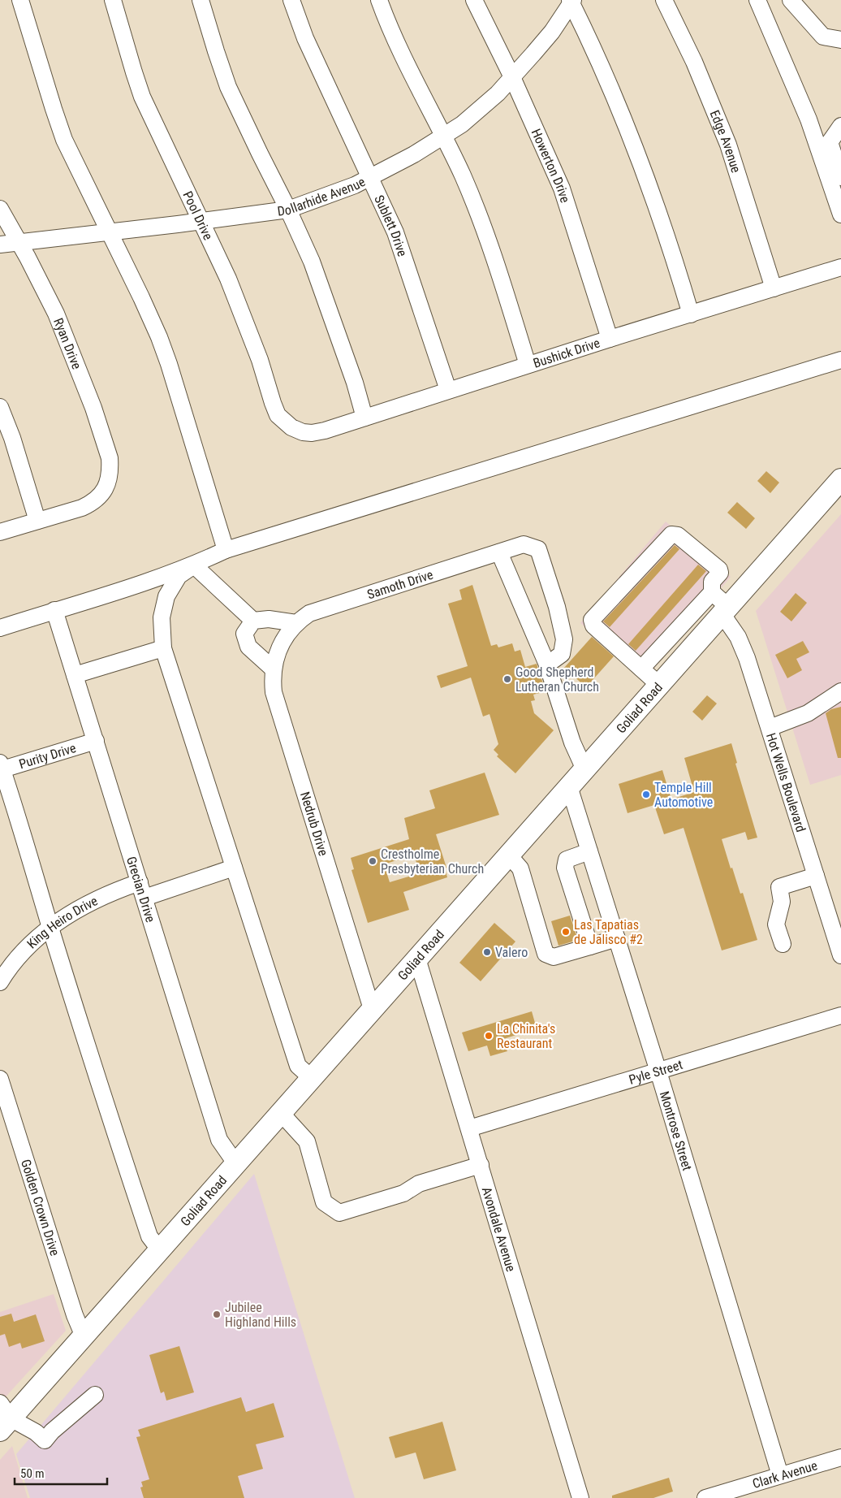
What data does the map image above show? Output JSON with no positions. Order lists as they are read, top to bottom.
{
  "streets": {
    "main road": ["Goliad Road"],
    "street": [
      "Edge Avenue",
      "Howerton Drive",
      "Dollarhide Avenue",
      "Pool Drive",
      "Sublett Drive",
      "Ryan Drive",
      "Bushick Drive",
      "Samoth Drive",
      "Purity Drive",
      "Hot Wells Boulevard",
      "Nedrub Drive",
      "Grecian Drive",
      "King Heiro Drive",
      "Pyle Street",
      "Montrose Street",
      "Golden Crown Drive",
      "Avondale Avenue",
      "Clark Avenue"
    ]
  },
  "crossings": [
    ["Edge Avenue", "Bushick Drive"],
    ["Howerton Drive", "Dollarhide Avenue"],
    ["Howerton Drive", "Bushick Drive"],
    ["Dollarhide Avenue", "Pool Drive"],
    ["Dollarhide Avenue", "Sublett Drive"],
    ["Dollarhide Avenue", "Ryan Drive"],
    ["Pool Drive", "Bushick Drive"],
    ["Sublett Drive", "Bushick Drive"],
    ["Samoth Drive", "Nedrub Drive"],
    ["Goliad Road", "Hot Wells Boulevard"],
    ["Goliad Road", "Nedrub Drive"],
    ["Goliad Road", "Grecian Drive"],
    ["Goliad Road", "Montrose Street"],
    ["Goliad Road", "Golden Crown Drive"],
    ["Goliad Road", "Avondale Avenue"],
    ["Purity Drive", "Grecian Drive"],
    ["Grecian Drive", "King Heiro Drive"],
    ["Pyle Street", "Montrose Street"],
    ["Pyle Street", "Avondale Avenue"],
    ["Montrose Street", "Clark Avenue"]
  ],
  "places": [
    "Good Shepherd Lutheran Church",
    "Temple Hill Automotive",
    "Crestholme Presbyterian Church",
    "Las Tapatias de Jalisco #2",
    "Valero",
    "La Chinita's Restaurant",
    "Jubilee Highland Hills"
  ],
  "scale_bar": "50 m"
}
